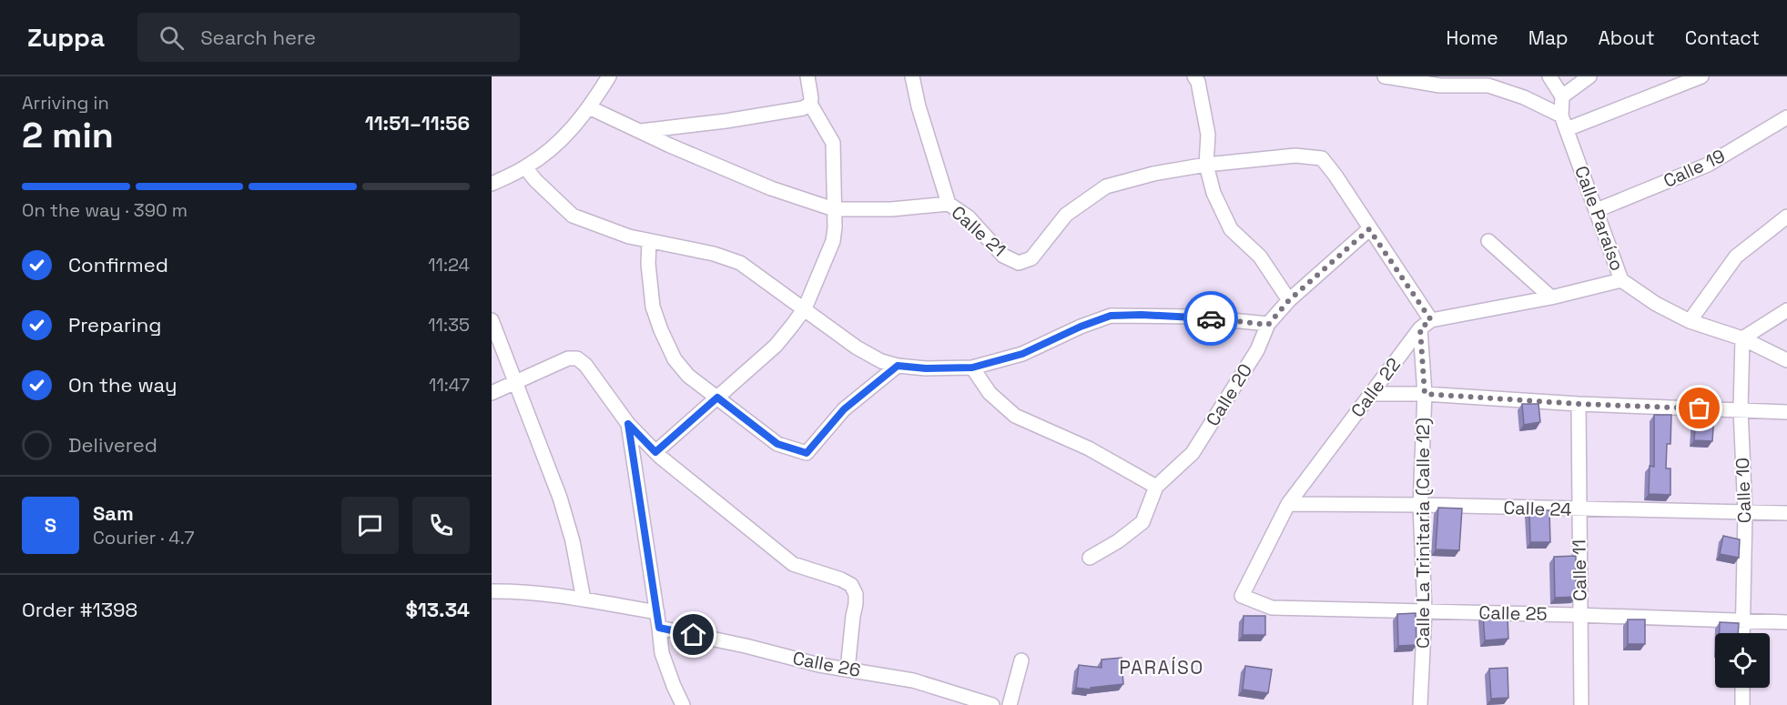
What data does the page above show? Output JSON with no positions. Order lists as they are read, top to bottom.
{
  "streets": {
    "street": [
      "Calle 19",
      "Calle Paraíso",
      "Calle 21",
      "Calle 22",
      "Calle 20",
      "Calle 10",
      "Calle 24",
      "Calle La Trinitaria (Calle 12)",
      "Calle 11",
      "Calle 25",
      "Calle 26"
    ]
  },
  "crossings": [
    ["Calle 19", "Calle Paraíso"],
    ["Calle Paraíso", "Calle 10"],
    ["Calle 21", "Calle 22"],
    ["Calle 21", "Calle 20"],
    ["Calle 21", "Calle La Trinitaria (Calle 12)"],
    ["Calle 22", "Calle 24"],
    ["Calle 22", "Calle La Trinitaria (Calle 12)"],
    ["Calle 22", "Calle 25"],
    ["Calle 10", "Calle 24"],
    ["Calle 10", "Calle 25"],
    ["Calle 24", "Calle La Trinitaria (Calle 12)"],
    ["Calle 24", "Calle 11"],
    ["Calle La Trinitaria (Calle 12)", "Calle 25"],
    ["Calle 11", "Calle 25"]
  ],
  "districts": ["PARAÍSO"],
  "page": {
    "header": "Zuppa",
    "search": "Search here",
    "nav": [
      "Home",
      "Map",
      "About",
      "Contact"
    ],
    "heading": ["2 min", "Arriving in", "11:51–11:56"],
    "panel": [
      "Sam",
      "Courier · 4.7",
      "Order #1398",
      "$13.34"
    ],
    "bar": "On the way · 390 m",
    "list": [
      ["Confirmed", "11:24"],
      ["Preparing", "11:35"],
      ["On the way", "11:47"],
      "Delivered"
    ],
    "round": "S"
  }
}
